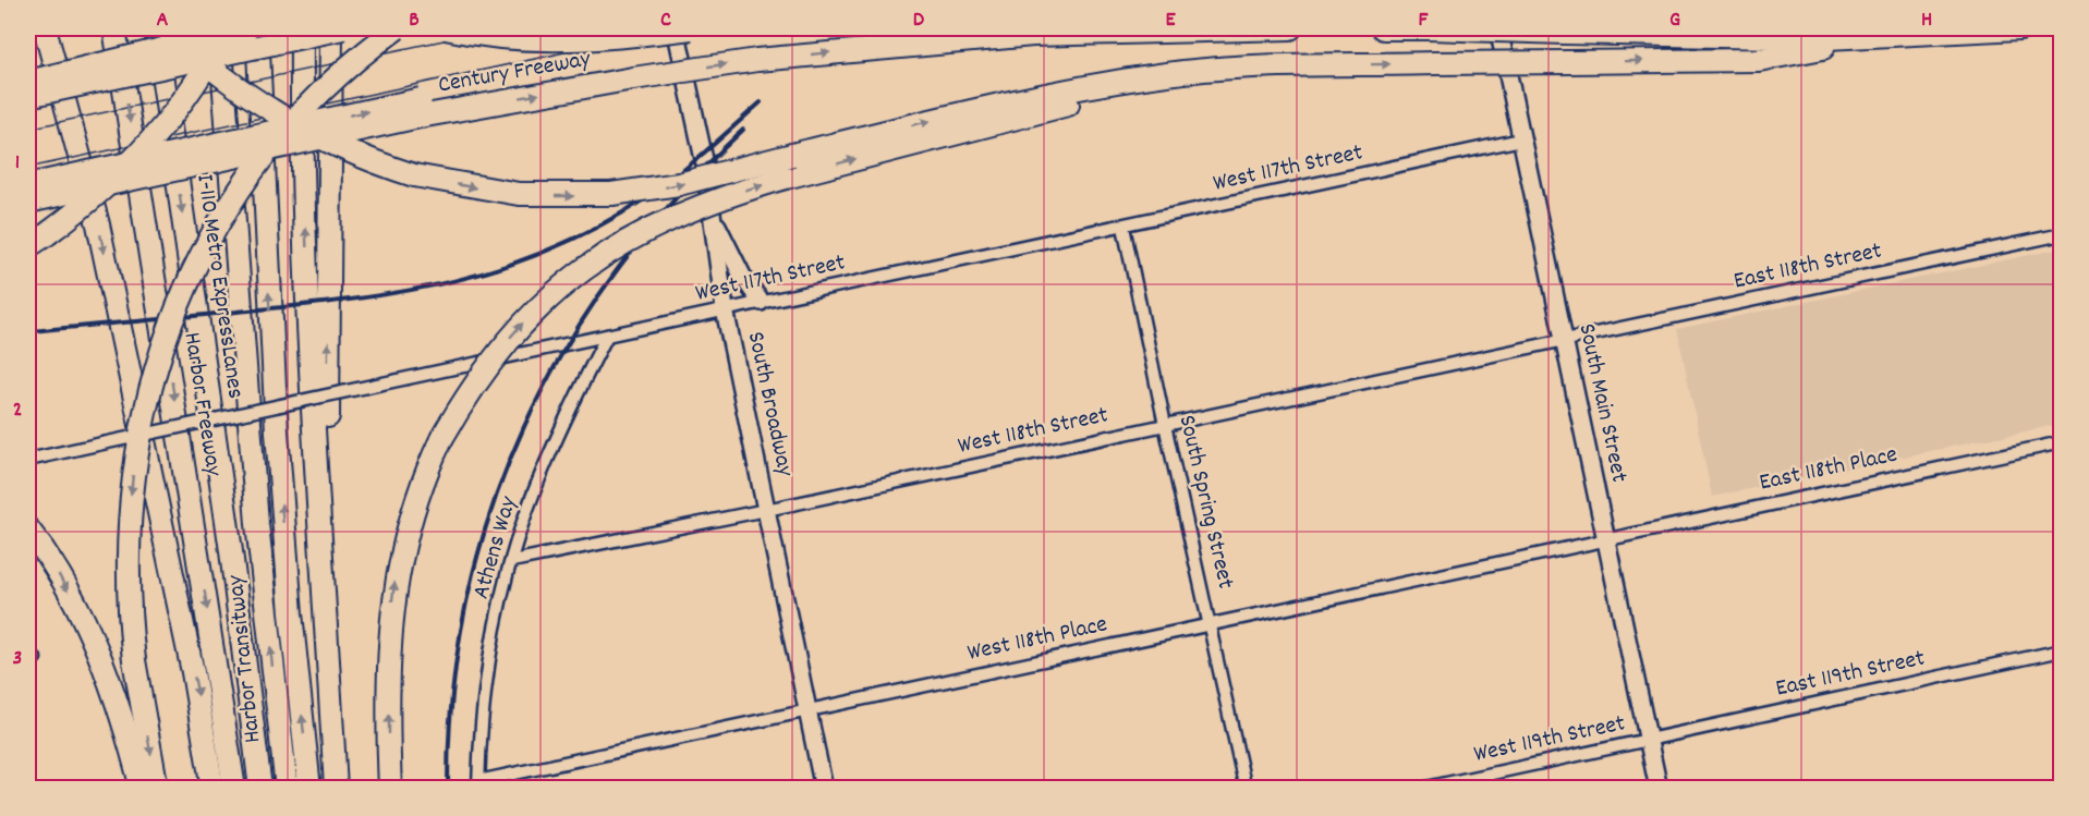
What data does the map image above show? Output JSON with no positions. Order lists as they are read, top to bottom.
{
  "streets": {
    "highway": [
      "Century Freeway",
      "I-110 Metro ExpressLanes",
      "Harbor Freeway",
      "Harbor Transitway"
    ],
    "main road": ["South Main Street", "South Broadway"],
    "street": [
      "West 117th Street",
      "East 118th Street",
      "West 118th Street",
      "East 118th Place",
      "South Spring Street",
      "Athens Way",
      "West 118th Place",
      "East 119th Street",
      "West 119th Street"
    ]
  },
  "crossings": [
    ["West 117th Street", "South Main Street"],
    ["West 117th Street", "South Broadway"],
    ["West 117th Street", "South Spring Street"],
    ["West 117th Street", "Athens Way"],
    ["East 118th Street", "South Main Street"],
    ["East 118th Street", "West 118th Street"],
    ["I-110 Metro ExpressLanes", "Harbor Transitway"],
    ["South Main Street", "West 118th Street"],
    ["South Main Street", "East 118th Place"],
    ["South Main Street", "West 118th Place"],
    ["South Main Street", "East 119th Street"],
    ["South Main Street", "West 119th Street"],
    ["South Broadway", "West 118th Street"],
    ["South Broadway", "West 118th Place"],
    ["West 118th Street", "South Spring Street"],
    ["West 118th Street", "Athens Way"],
    ["East 118th Place", "West 118th Place"],
    ["South Spring Street", "West 118th Place"],
    ["Athens Way", "West 118th Place"],
    ["East 119th Street", "West 119th Street"]
  ],
  "grid": {
    "columns": [
      "A",
      "B",
      "C",
      "D",
      "E",
      "F",
      "G",
      "H"
    ],
    "rows": ["1", "2", "3"]
  }
}
